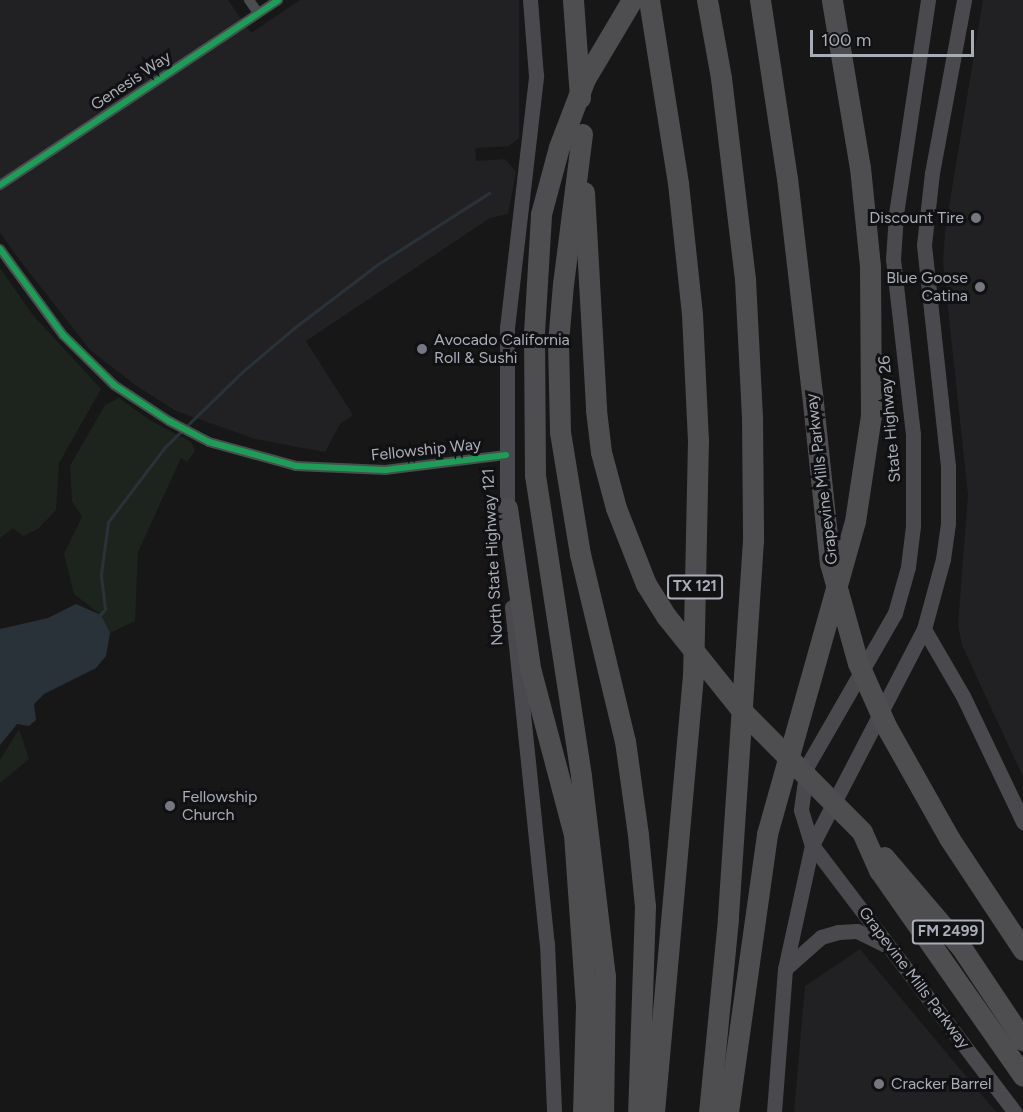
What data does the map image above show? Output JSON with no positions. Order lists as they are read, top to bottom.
{
  "streets": {
    "highway": ["Grapevine Mills Parkway", "TX 121", "FM 2499"],
    "main road": ["State Highway 26", "North State Highway 121"],
    "street": ["Genesis Way", "Fellowship Way"]
  },
  "crossings": [
    ["State Highway 26", "Grapevine Mills Parkway"],
    ["Fellowship Way", "North State Highway 121"]
  ],
  "places": [
    "Discount Tire",
    "Blue Goose Catina",
    "Avocado California Roll & Sushi",
    "Fellowship Church",
    "Cracker Barrel"
  ],
  "scale_bar": "100 m"
}
